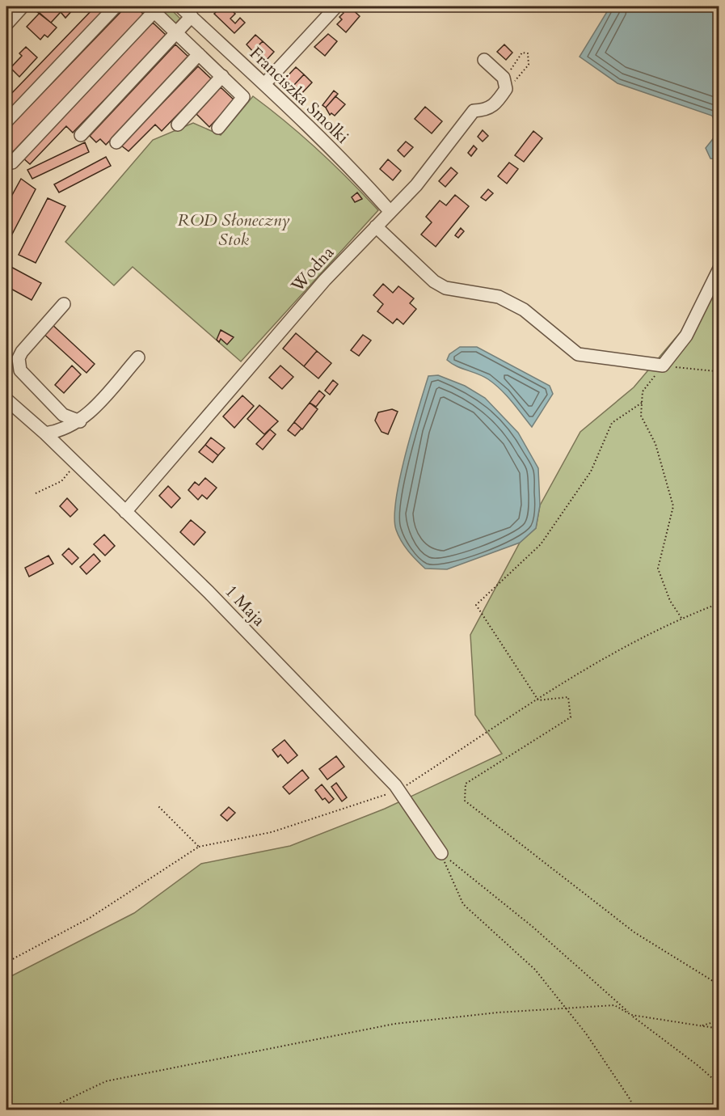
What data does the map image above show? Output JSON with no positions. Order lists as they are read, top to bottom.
{
  "streets": {
    "street": ["Franciszka Smolki", "Wodna", "1 Maja"]
  },
  "crossings": [
    ["Franciszka Smolki", "Wodna"],
    ["Wodna", "1 Maja"]
  ],
  "parks": ["ROD Słoneczny Stok"]
}
